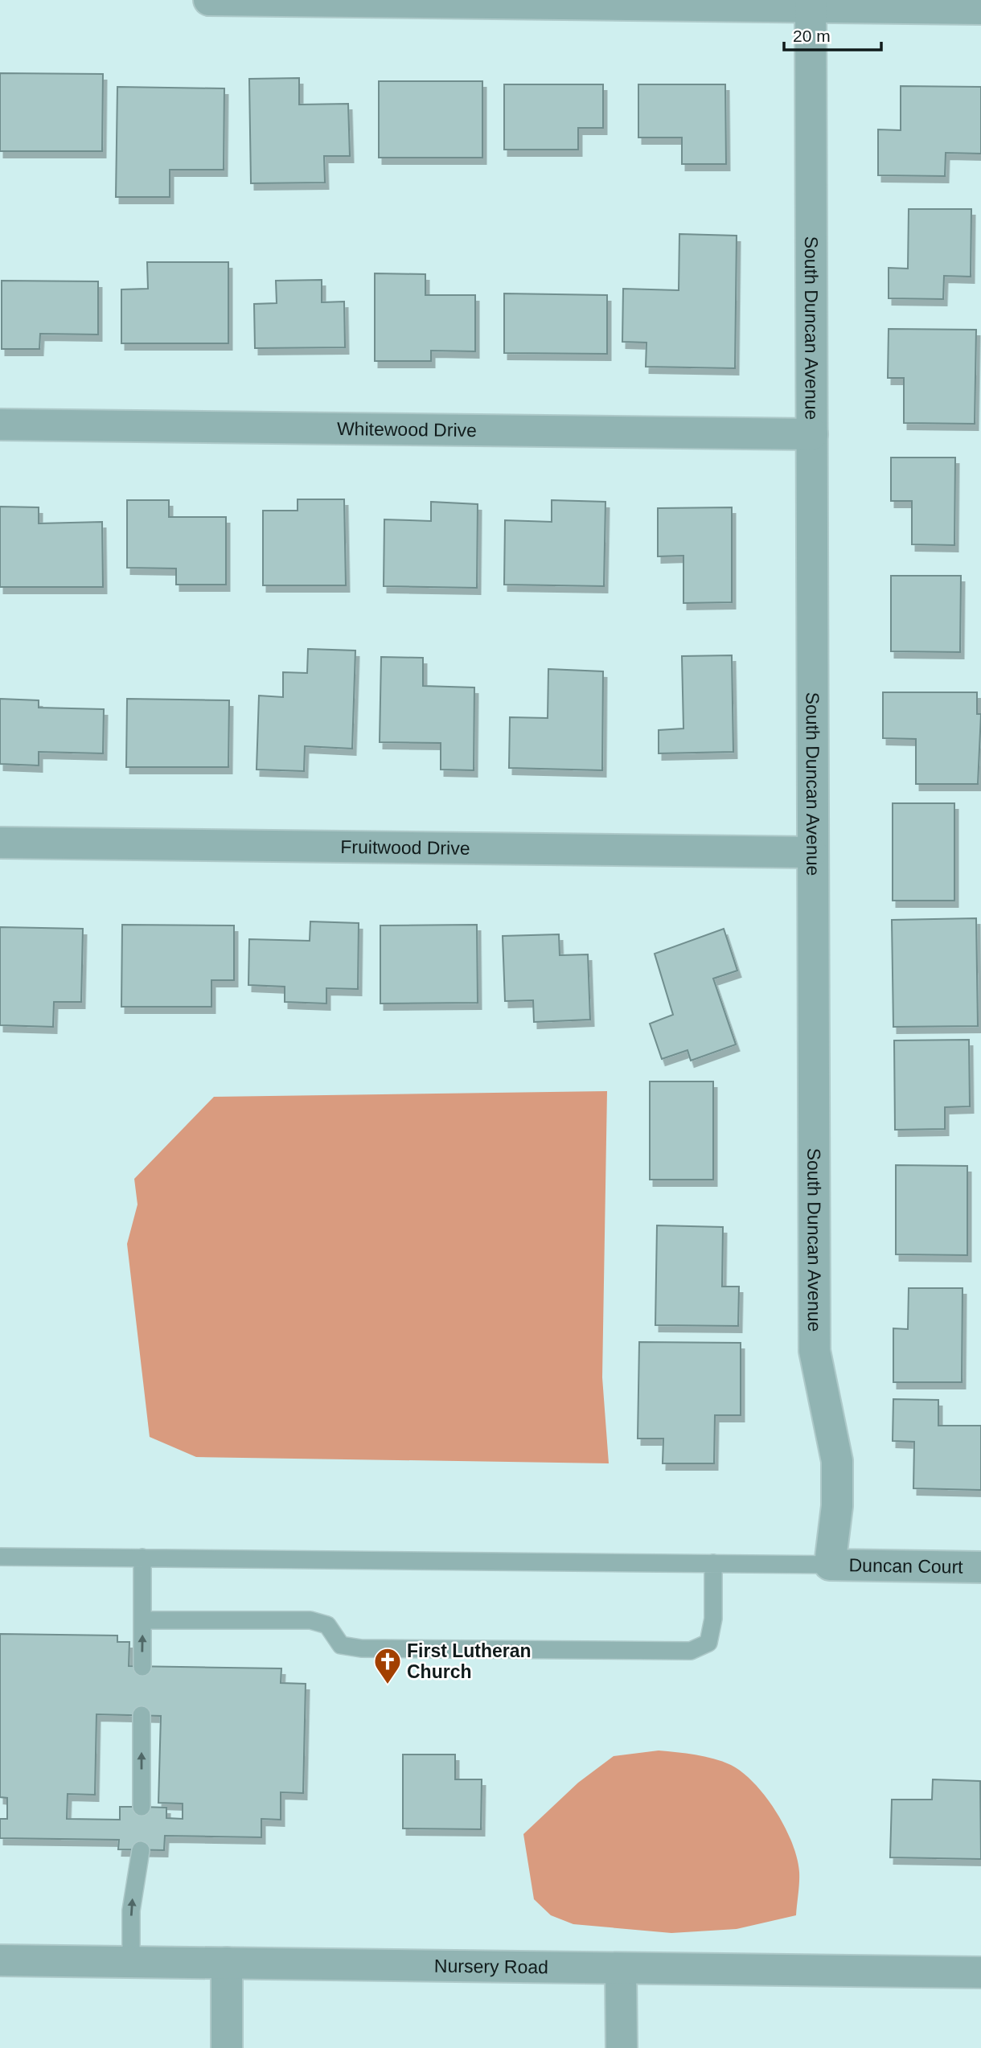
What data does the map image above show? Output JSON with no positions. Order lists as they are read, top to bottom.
{
  "streets": {
    "street": [
      "South Duncan Avenue",
      "Whitewood Drive",
      "Fruitwood Drive",
      "Duncan Court",
      "Nursery Road"
    ]
  },
  "crossings": [
    ["South Duncan Avenue", "Whitewood Drive"],
    ["South Duncan Avenue", "Fruitwood Drive"],
    ["South Duncan Avenue", "Duncan Court"]
  ],
  "places": {
    "church": ["First Lutheran Church"]
  },
  "scale_bar": "20 m"
}
